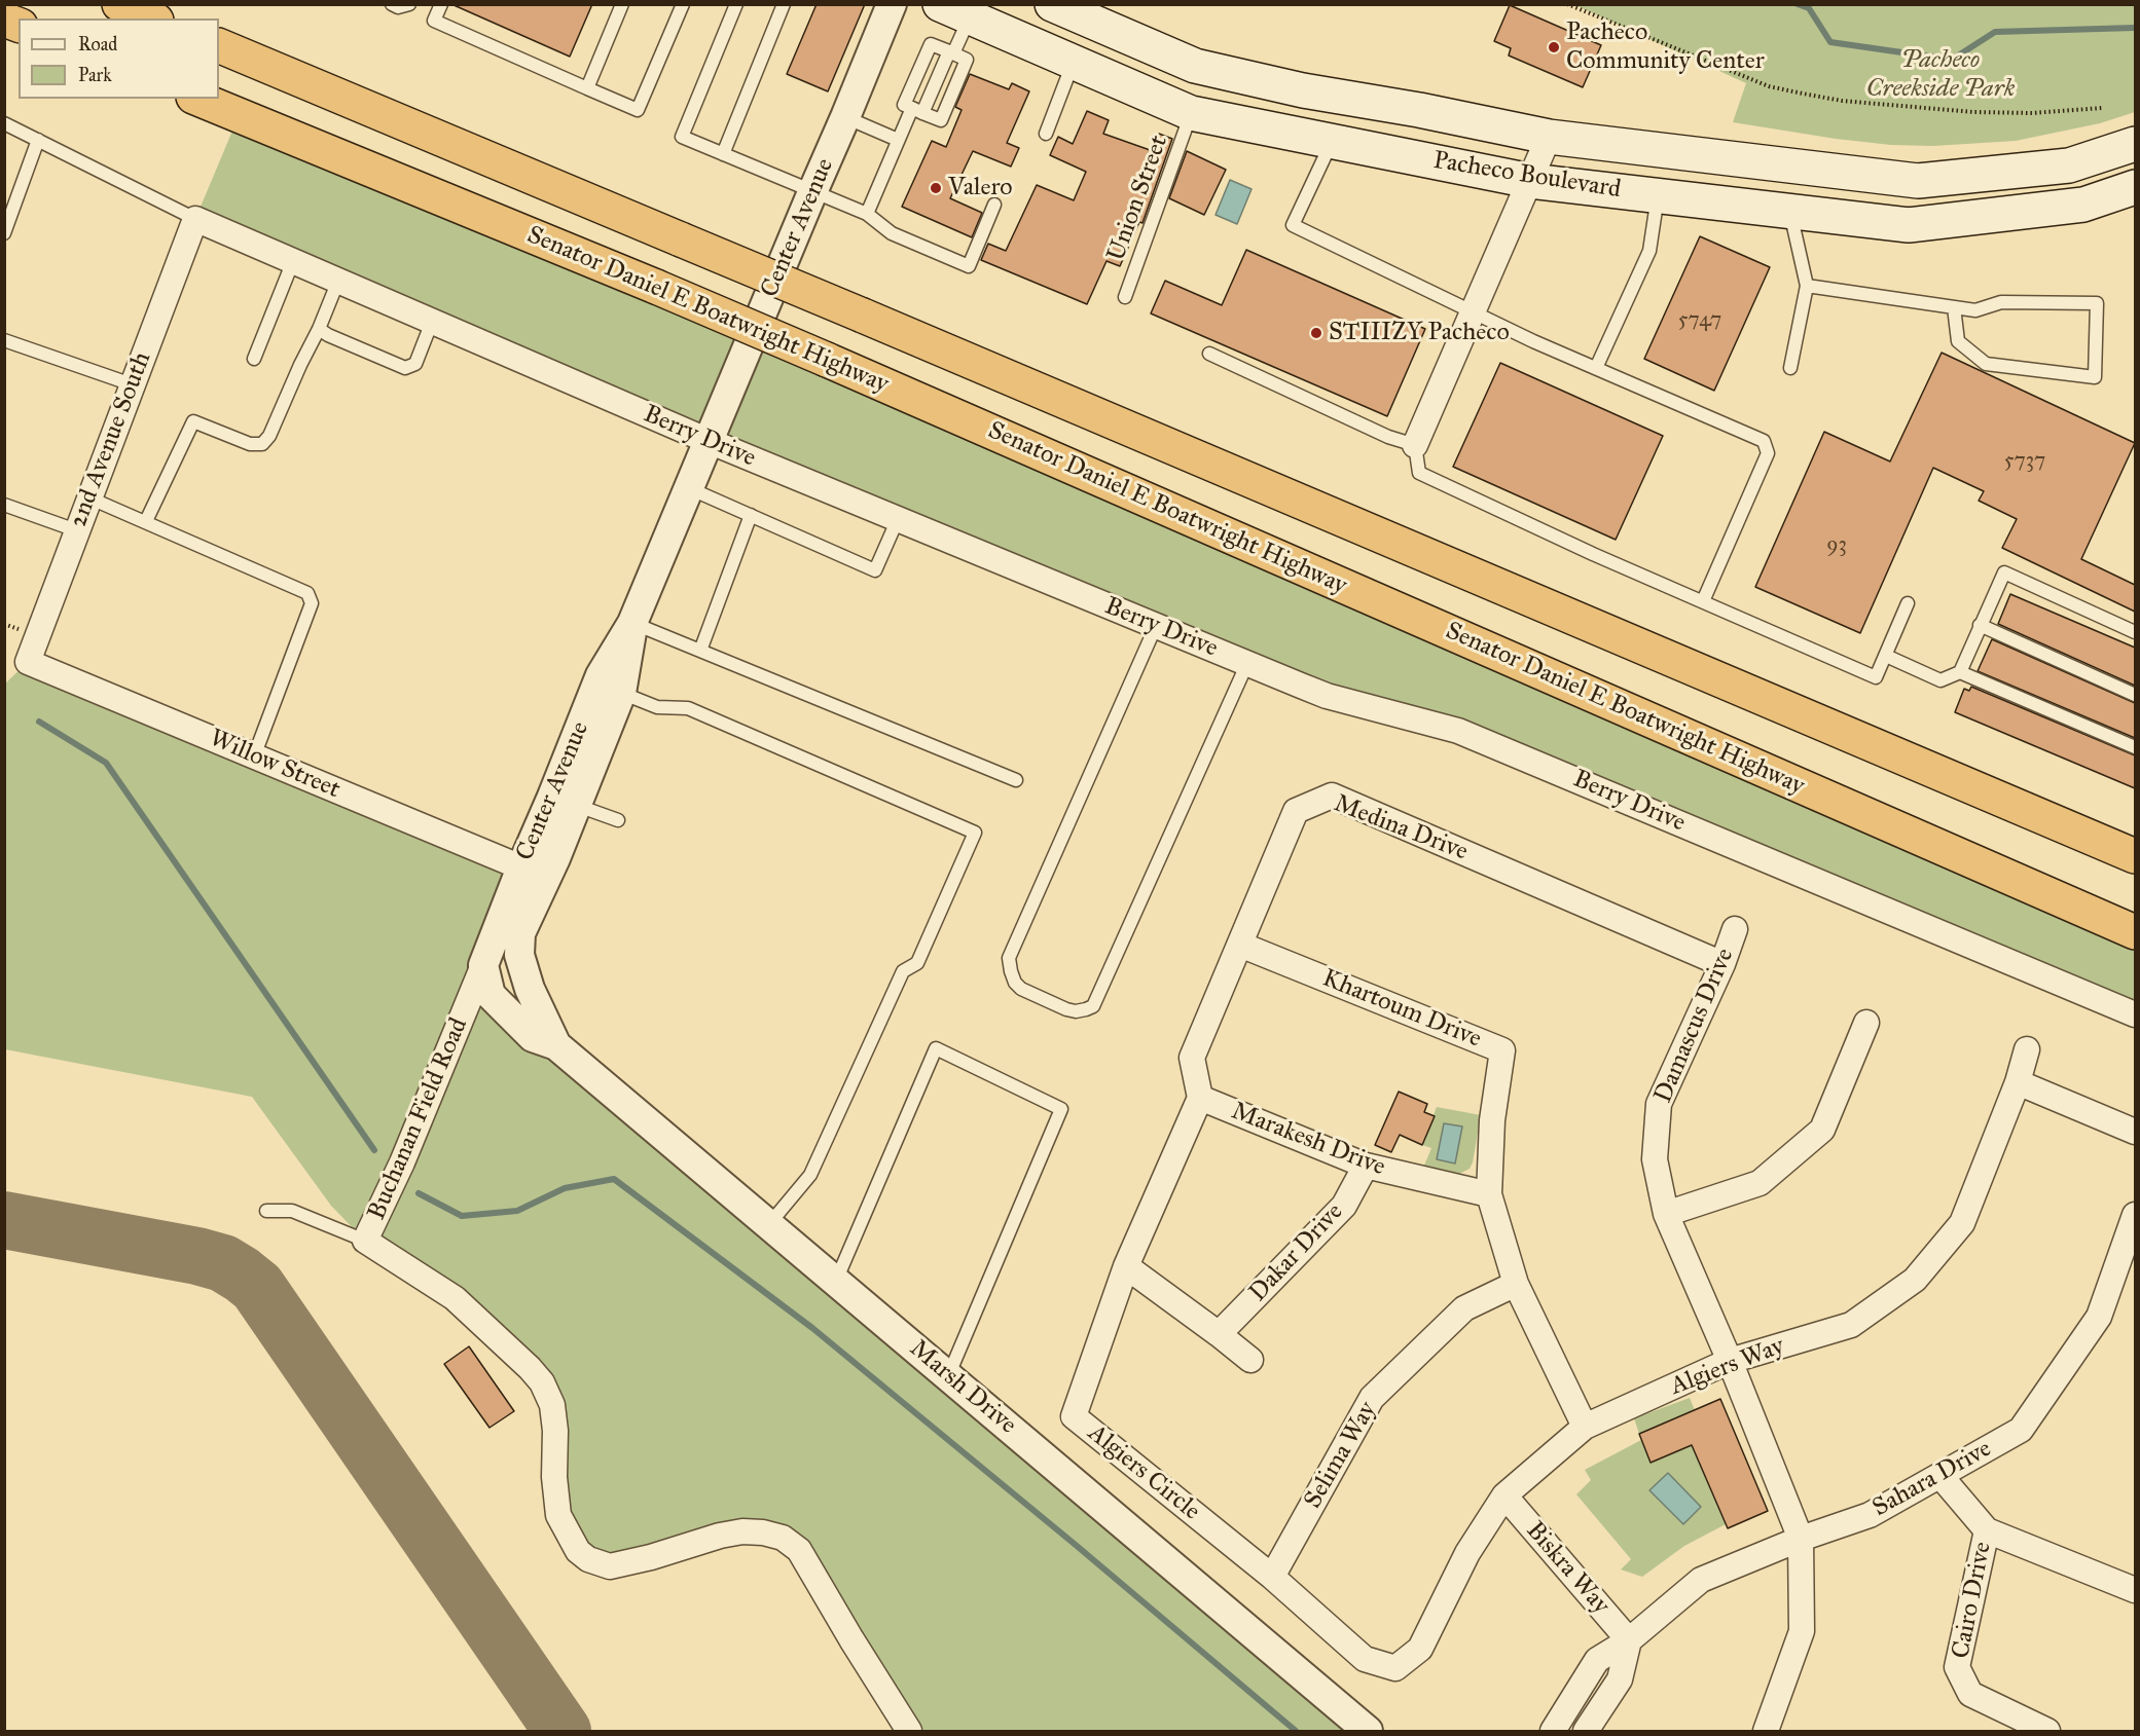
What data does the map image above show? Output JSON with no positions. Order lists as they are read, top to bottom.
{
  "streets": {
    "highway": ["Senator Daniel E Boatwright Highway"],
    "main road": ["Pacheco Boulevard"],
    "street": [
      "Center Avenue",
      "Berry Drive",
      "2nd Avenue South",
      "Willow Street",
      "Medina Drive",
      "Khartoum Drive",
      "Damascus Drive",
      "Buchanan Field Road",
      "Marakesh Drive",
      "Dakar Drive",
      "Algiers Way",
      "Marsh Drive",
      "Selima Way",
      "Algiers Circle",
      "Sahara Drive",
      "Biskra Way",
      "Cairo Drive"
    ],
    "lane": ["Union Street"]
  },
  "crossings": [
    ["Pacheco Boulevard", "Union Street"],
    ["Center Avenue", "Berry Drive"],
    ["Center Avenue", "Willow Street"],
    ["Center Avenue", "Buchanan Field Road"],
    ["Center Avenue", "Marsh Drive"],
    ["Berry Drive", "2nd Avenue South"],
    ["2nd Avenue South", "Willow Street"],
    ["Medina Drive", "Khartoum Drive"],
    ["Medina Drive", "Damascus Drive"],
    ["Medina Drive", "Marakesh Drive"],
    ["Medina Drive", "Algiers Circle"],
    ["Khartoum Drive", "Marakesh Drive"],
    ["Khartoum Drive", "Algiers Way"],
    ["Khartoum Drive", "Selima Way"],
    ["Damascus Drive", "Algiers Way"],
    ["Damascus Drive", "Sahara Drive"],
    ["Buchanan Field Road", "Marsh Drive"],
    ["Marakesh Drive", "Dakar Drive"],
    ["Marakesh Drive", "Algiers Circle"],
    ["Algiers Way", "Algiers Circle"],
    ["Algiers Way", "Biskra Way"],
    ["Selima Way", "Algiers Circle"],
    ["Sahara Drive", "Biskra Way"]
  ],
  "parks": ["Pacheco Creekside Park"],
  "places": ["Pacheco Community Center", "Valero", "STIIIZY Pacheco"],
  "house_numbers": ["5747", "5737", "93"],
  "legend": ["Road", "Park"]
}
